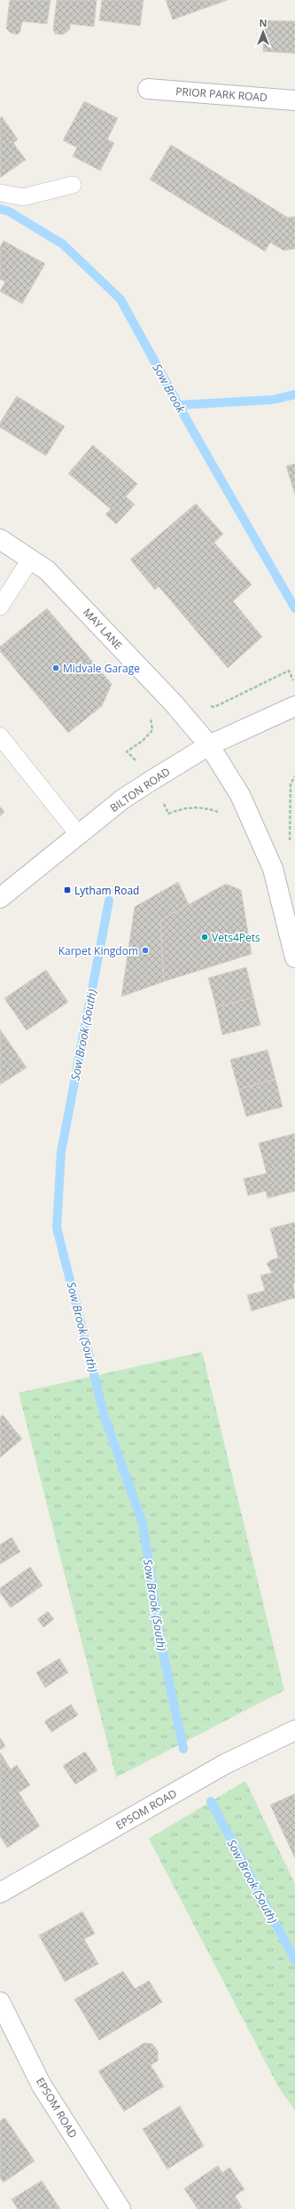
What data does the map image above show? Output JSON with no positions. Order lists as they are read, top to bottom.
{
  "streets": {
    "street": [
      "PRIOR PARK ROAD",
      "MAY LANE",
      "BILTON ROAD",
      "EPSOM ROAD"
    ]
  },
  "crossings": [
    ["MAY LANE", "BILTON ROAD"]
  ],
  "water": ["Sow Brook", "Sow Brook (South)"],
  "places": {
    "other": ["Midvale Garage", "Vets4Pets", "Karpet Kingdom"],
    "transit": ["Lytham Road"]
  },
  "north": "top"
}
